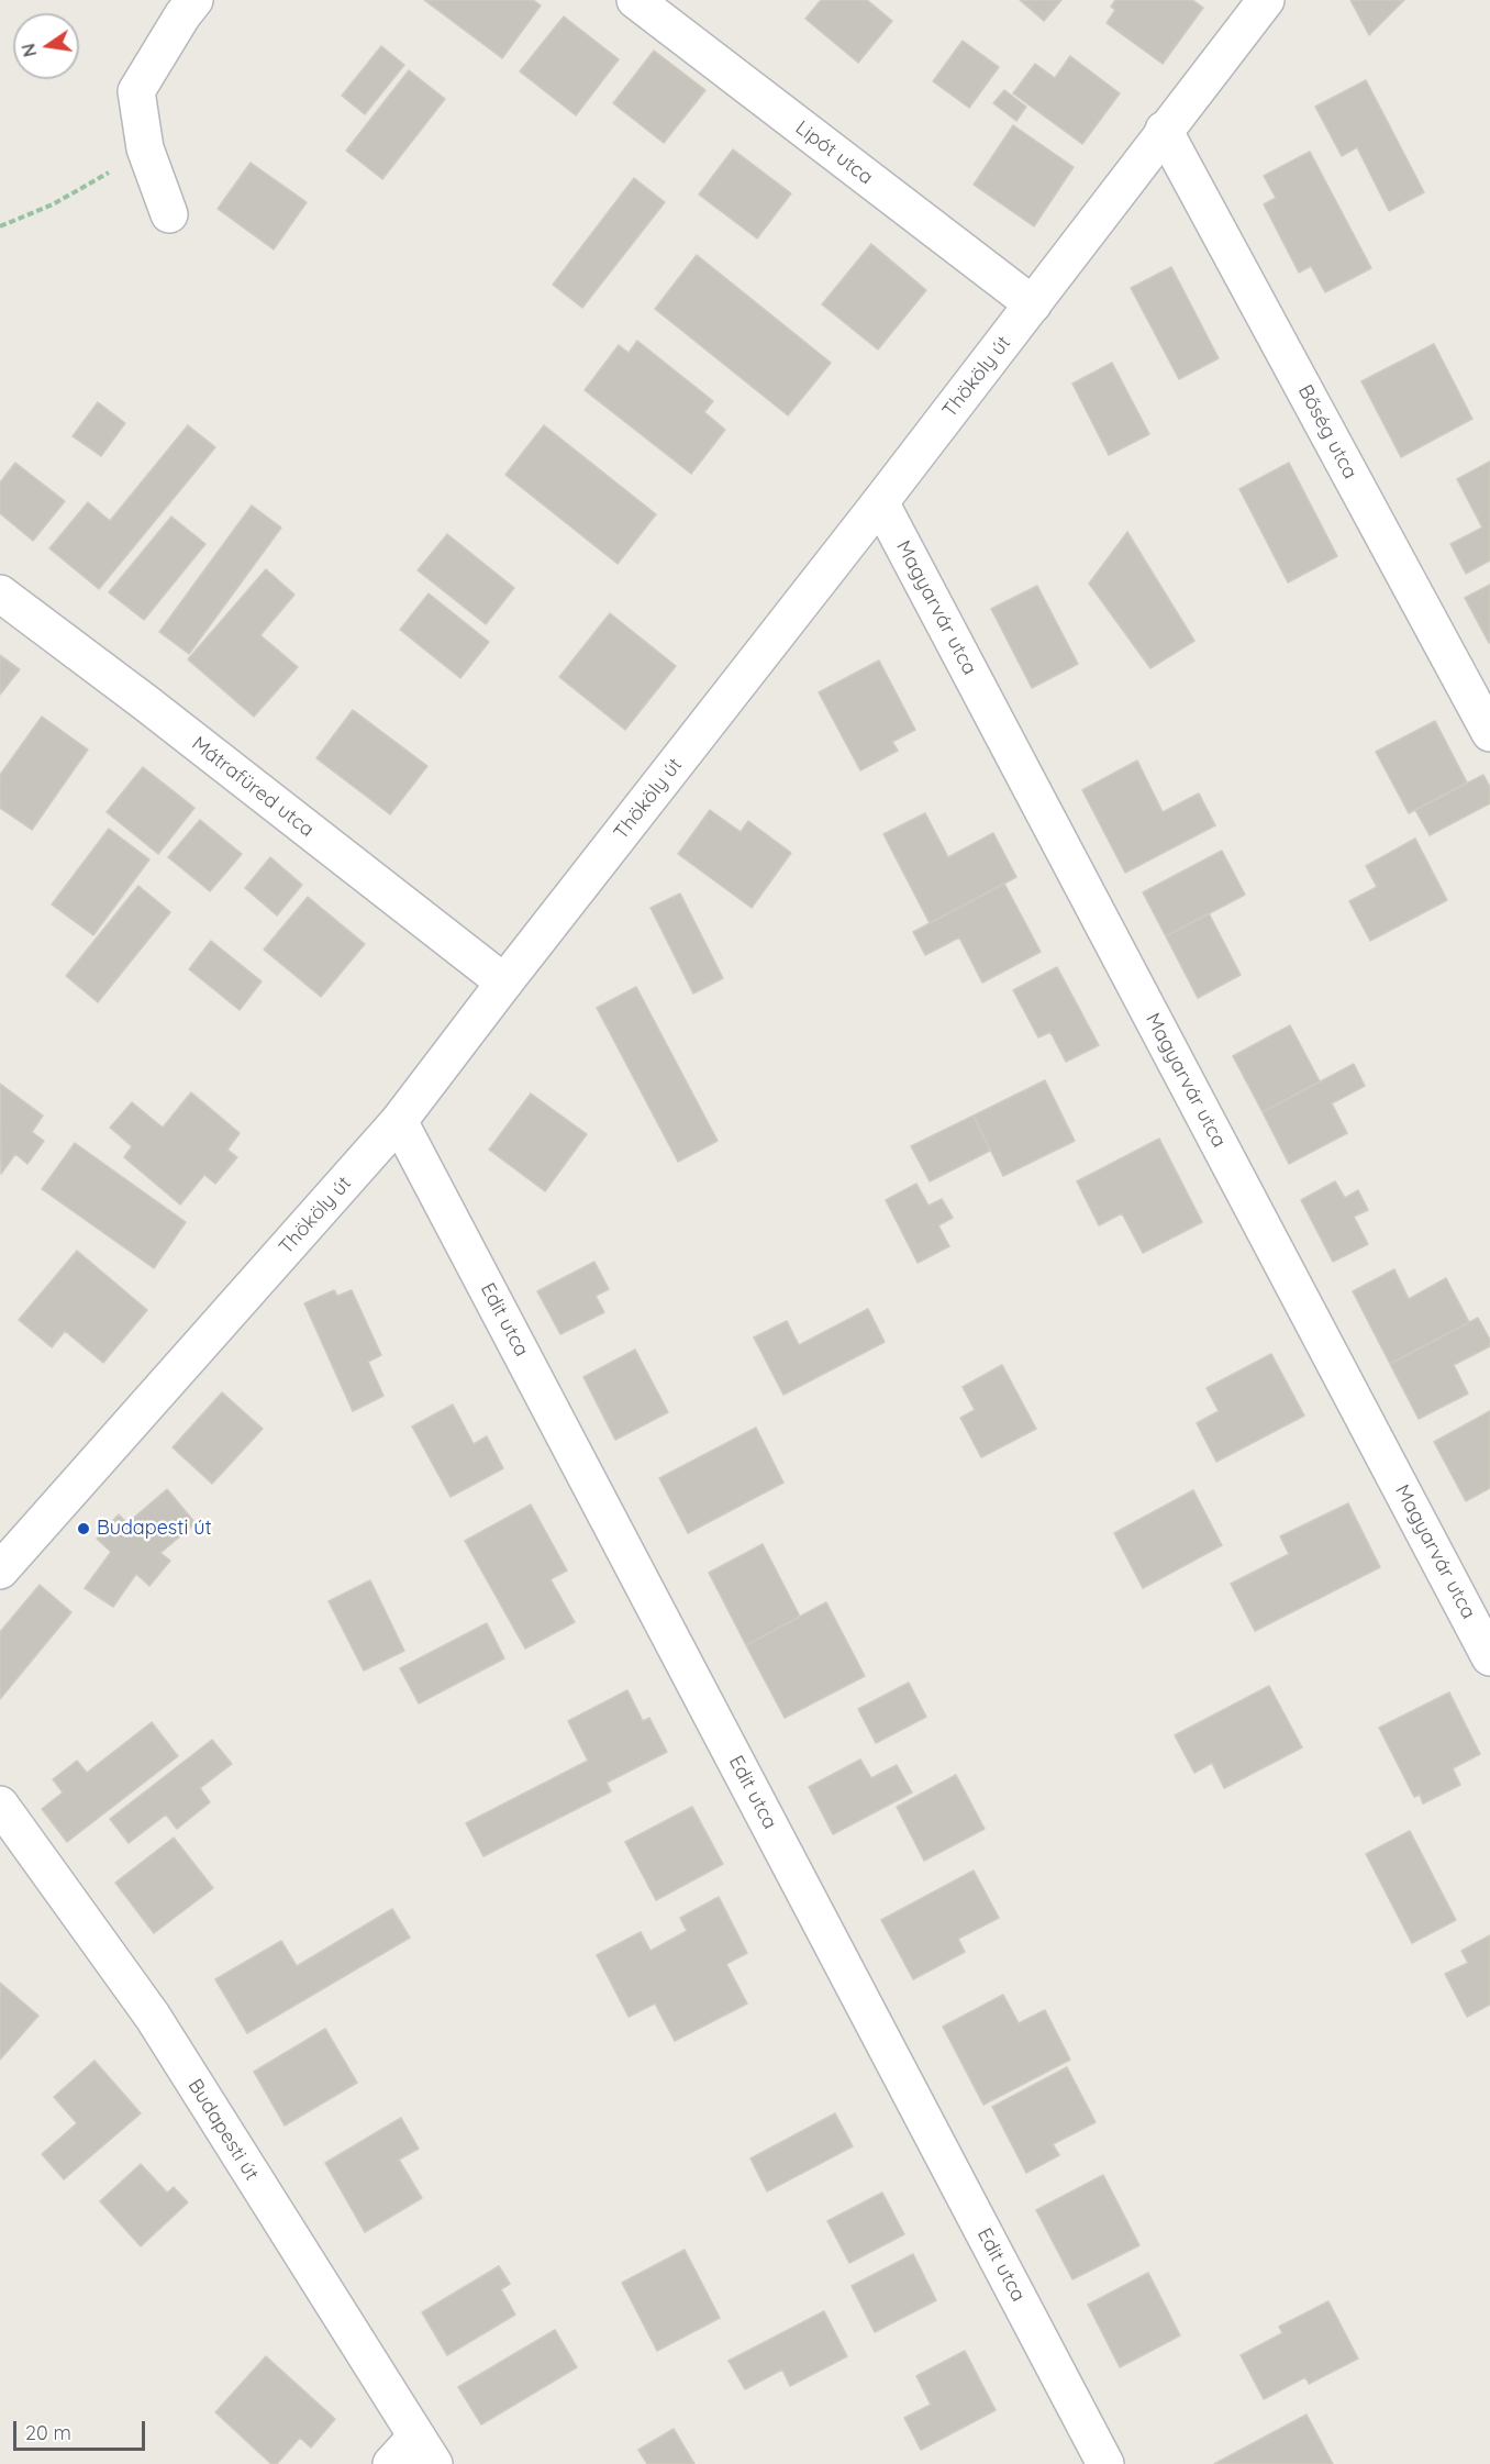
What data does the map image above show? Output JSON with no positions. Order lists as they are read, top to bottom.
{
  "streets": {
    "street": [
      "Lipót utca",
      "Thököly út",
      "Bőség utca",
      "Magyarvár utca",
      "Mátrafüred utca",
      "Edit utca",
      "Budapesti út"
    ]
  },
  "crossings": [
    ["Lipót utca", "Thököly út"],
    ["Thököly út", "Bőség utca"],
    ["Thököly út", "Magyarvár utca"],
    ["Thököly út", "Mátrafüred utca"],
    ["Thököly út", "Edit utca"]
  ],
  "places": ["Budapesti út"],
  "scale_bar": "20 m",
  "north": "left"
}
